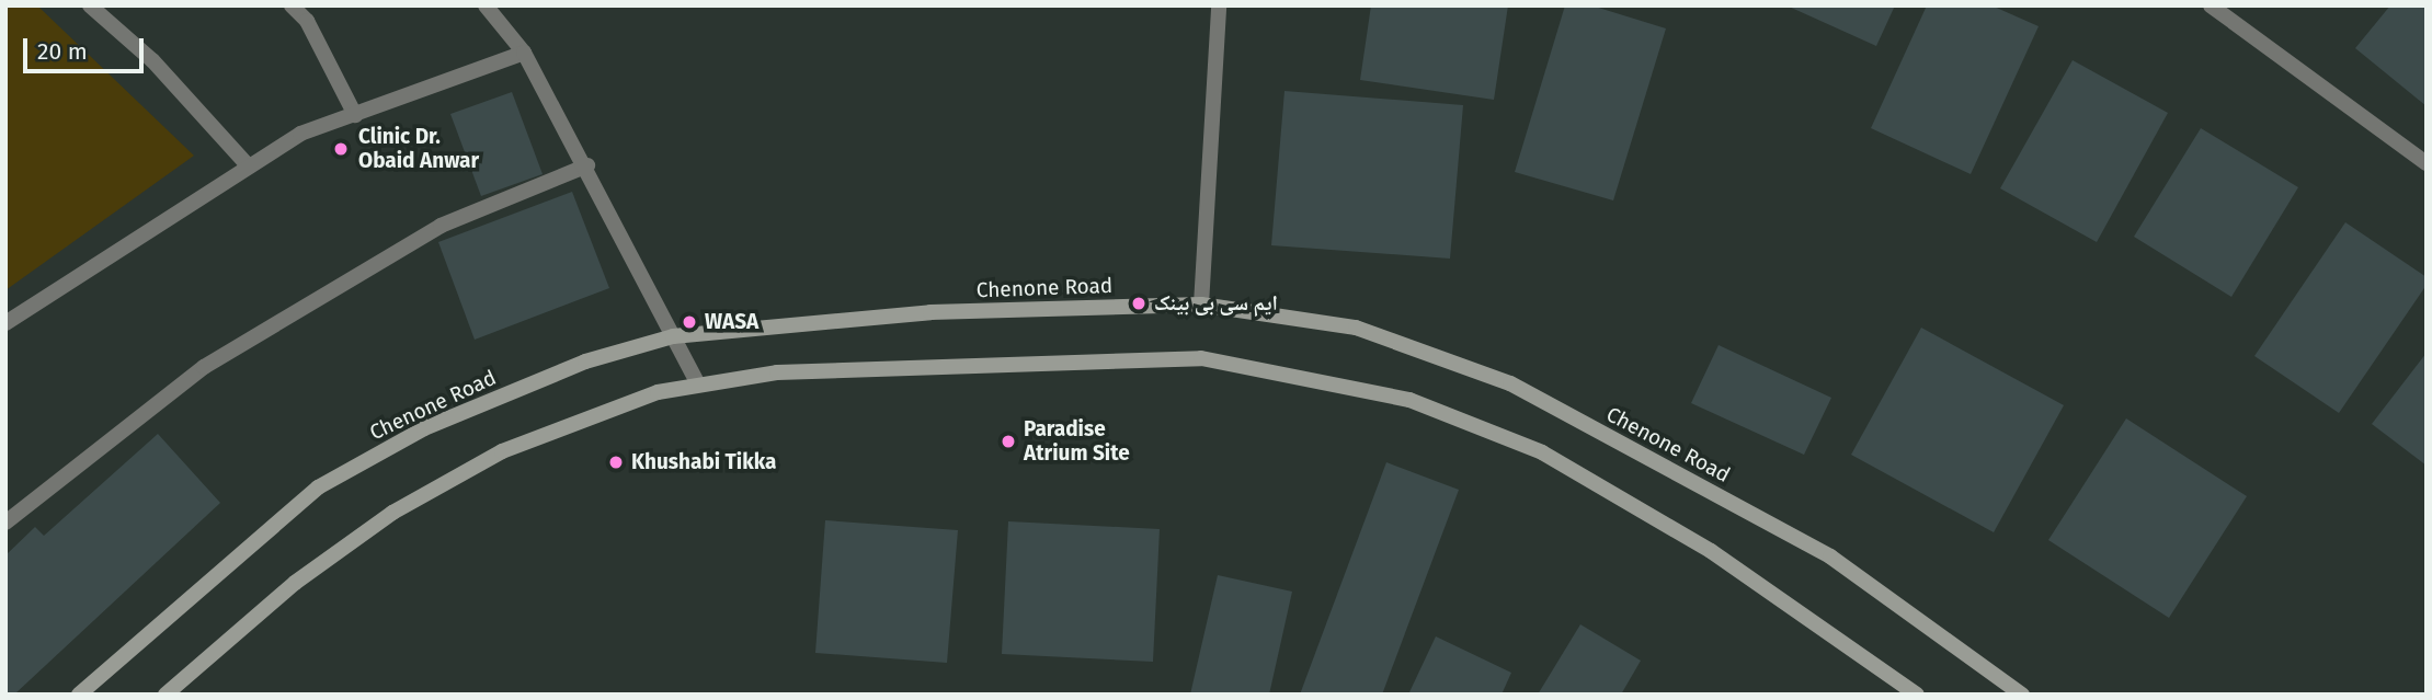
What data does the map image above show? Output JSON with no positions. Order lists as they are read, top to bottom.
{
  "streets": {
    "street": ["Chenone Road"]
  },
  "places": [
    "Clinic Dr. Obaid Anwar",
    "ایم سی بی بینک",
    "WASA",
    "Paradise Atrium Site",
    "Khushabi Tikka"
  ],
  "scale_bar": "20 m"
}
